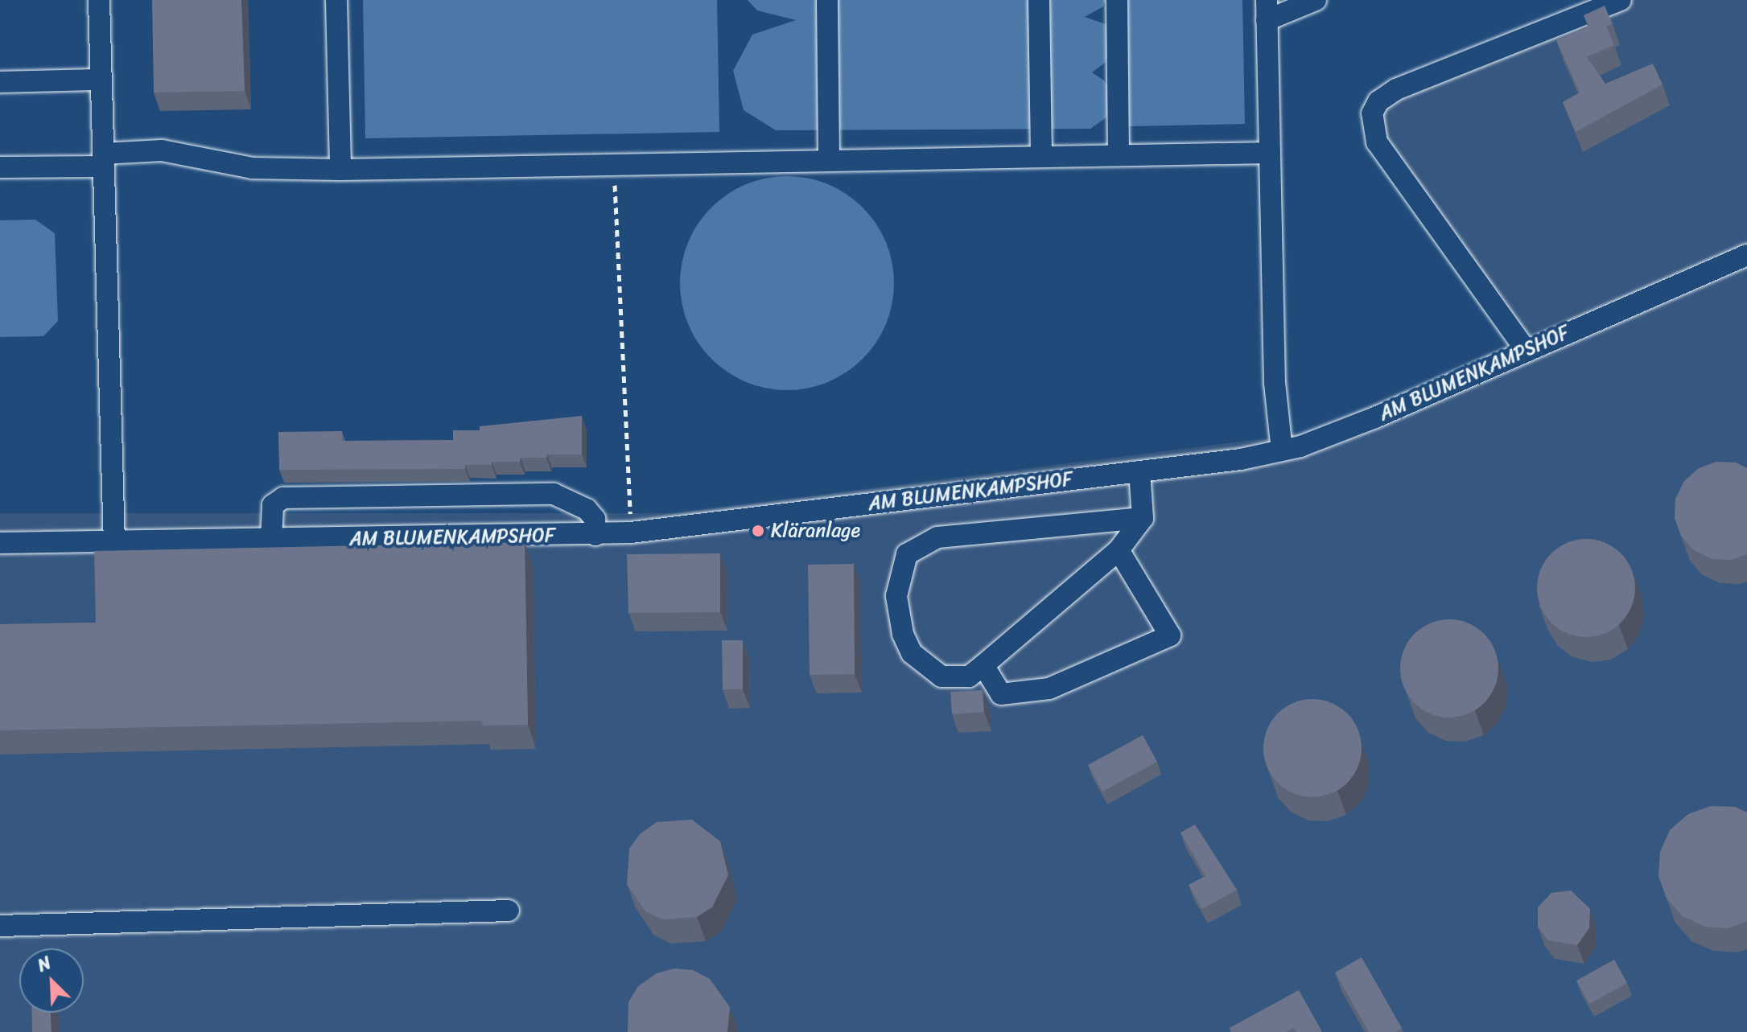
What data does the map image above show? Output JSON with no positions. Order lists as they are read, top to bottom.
{
  "streets": {
    "street": ["AM BLUMENKAMPSHOF"]
  },
  "places": ["Kläranlage"],
  "north": "top left"
}
